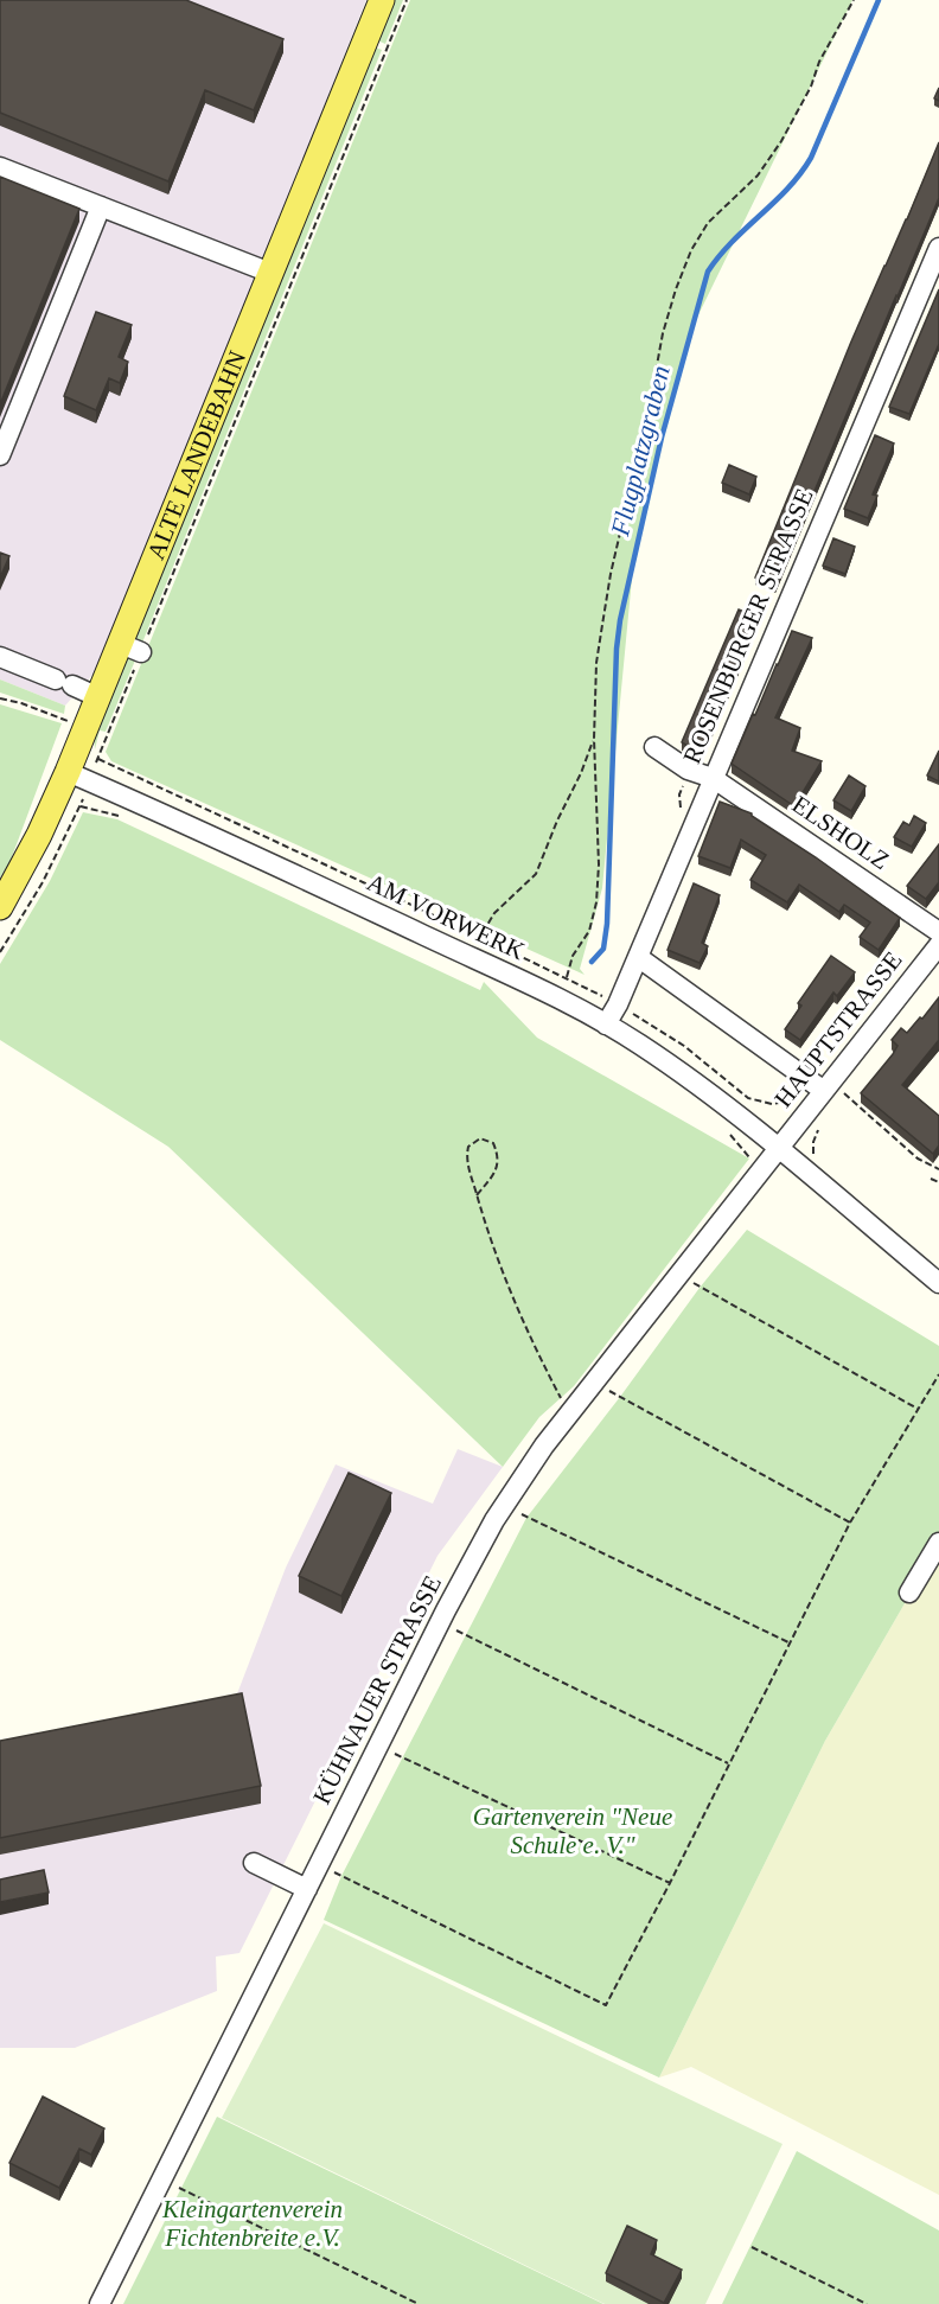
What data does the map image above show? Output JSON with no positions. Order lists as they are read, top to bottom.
{
  "streets": {
    "main road": ["ALTE LANDEBAHN"],
    "street": [
      "ROSENBURGER STRASSE",
      "ELSHOLZ",
      "AM VORWERK",
      "HAUPTSTRASSE",
      "KÜHNAUER STRASSE"
    ]
  },
  "crossings": [
    ["ALTE LANDEBAHN", "AM VORWERK"],
    ["ROSENBURGER STRASSE", "ELSHOLZ"],
    ["ROSENBURGER STRASSE", "AM VORWERK"],
    ["AM VORWERK", "HAUPTSTRASSE"],
    ["AM VORWERK", "KÜHNAUER STRASSE"],
    ["HAUPTSTRASSE", "KÜHNAUER STRASSE"]
  ],
  "water": ["Flugplatzgraben"],
  "parks": ["Gartenverein \"Neue Schule e. V.\"", "Kleingartenverein Fichtenbreite e.V."]
}
